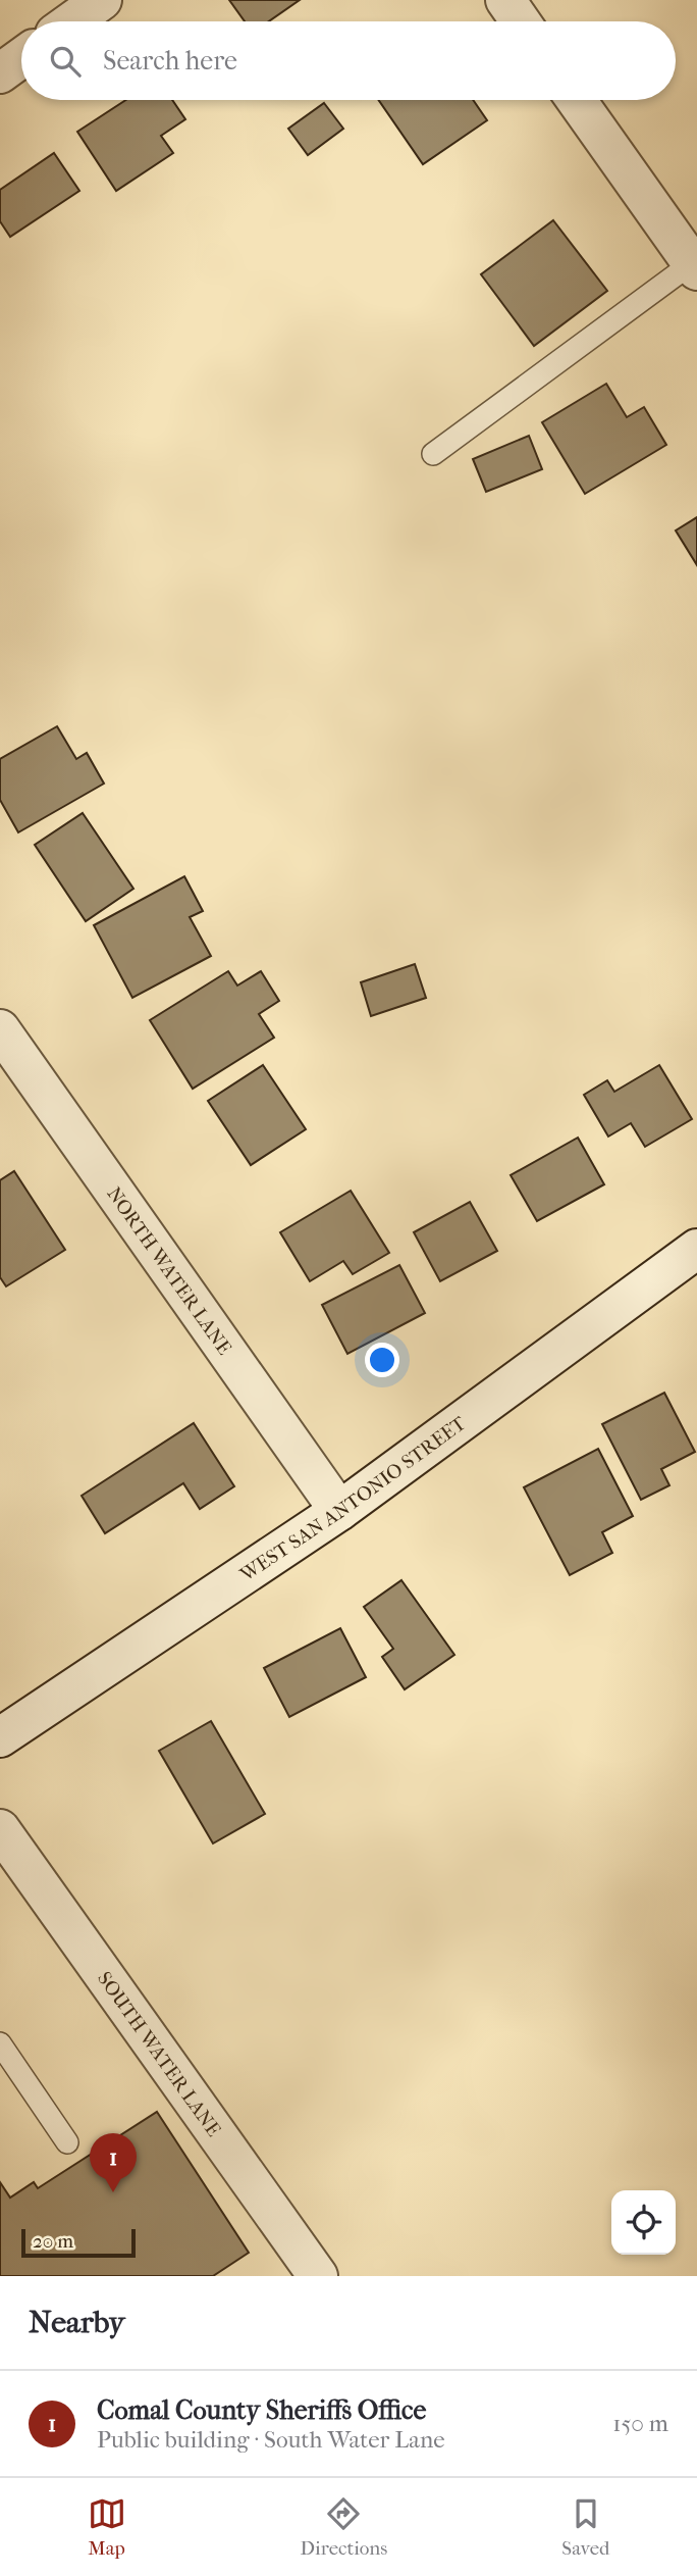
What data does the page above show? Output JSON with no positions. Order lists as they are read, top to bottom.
{
  "streets": {
    "street": ["NORTH WATER LANE", "WEST SAN ANTONIO STREET", "SOUTH WATER LANE"]
  },
  "crossings": [
    ["NORTH WATER LANE", "WEST SAN ANTONIO STREET"]
  ],
  "scale_bar": "20 m",
  "page": {
    "search": "Search here",
    "pins": "1",
    "scale": "20 m",
    "heading": "Nearby",
    "list": [
      {
        "mark": "1",
        "name": "Comal County Sheriffs Office",
        "note": "Public building · South Water Lane",
        "value": "150 m"
      }
    ],
    "nav": ["Map", "Directions", "Saved"]
  }
}
